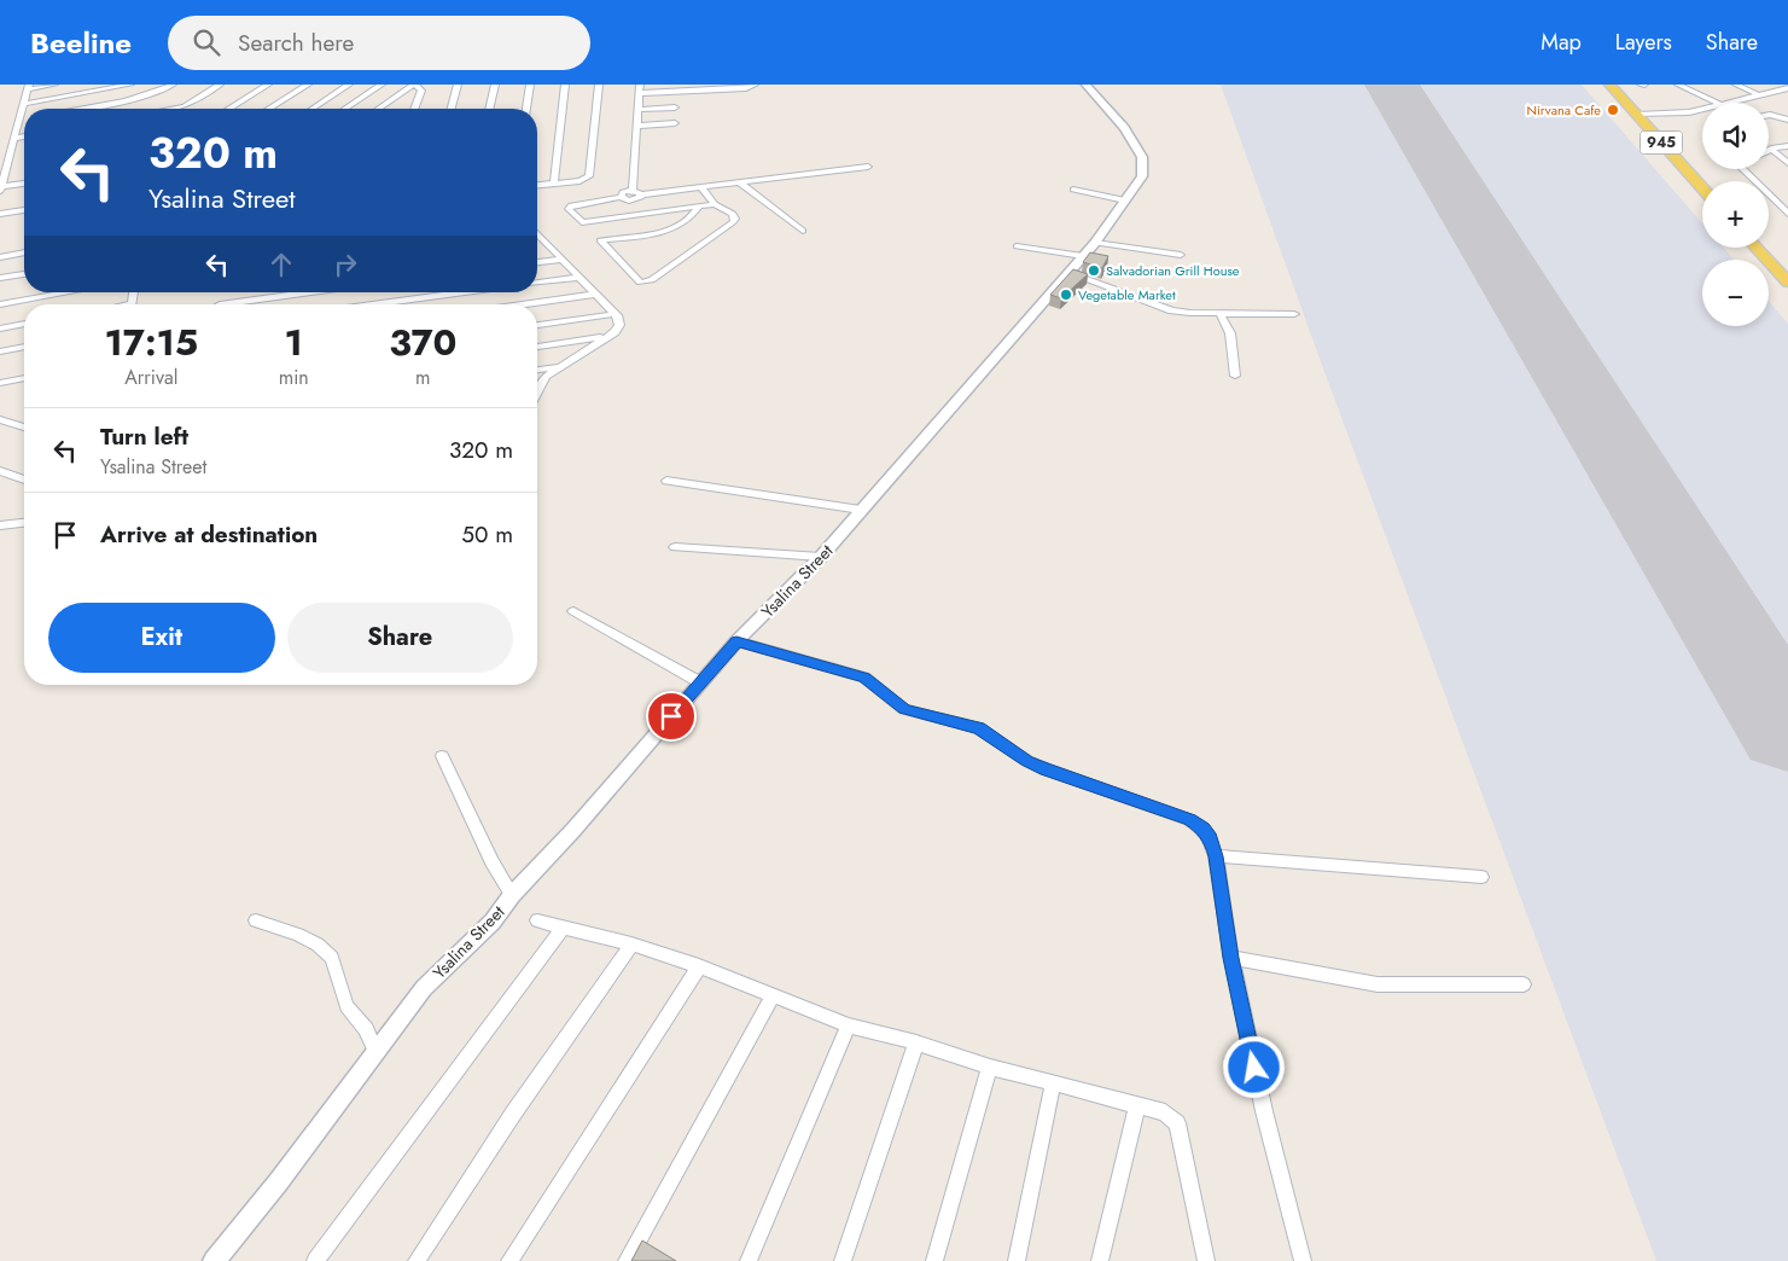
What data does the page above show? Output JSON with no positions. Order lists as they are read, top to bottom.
{
  "streets": {
    "main road": ["945"],
    "street": ["Ysalina Street"]
  },
  "places": ["Nirvana Cafe", "Salvadorian Grill House", "Vegetable Market"],
  "page": {
    "header": "Beeline",
    "search": "Search here",
    "nav": ["Map", "Layers", "Share"],
    "map_buttons": ["+", "−"],
    "turn": ["320 m", "Ysalina Street"],
    "eta": [
      "17:15",
      "Arrival",
      "1",
      "min",
      "370",
      "m"
    ],
    "list": [
      {
        "name": "Turn left",
        "note": "Ysalina Street",
        "value": "320 m"
      },
      {
        "name": "Arrive at destination",
        "value": "50 m"
      }
    ],
    "buttons": ["Exit", "Share"]
  }
}
